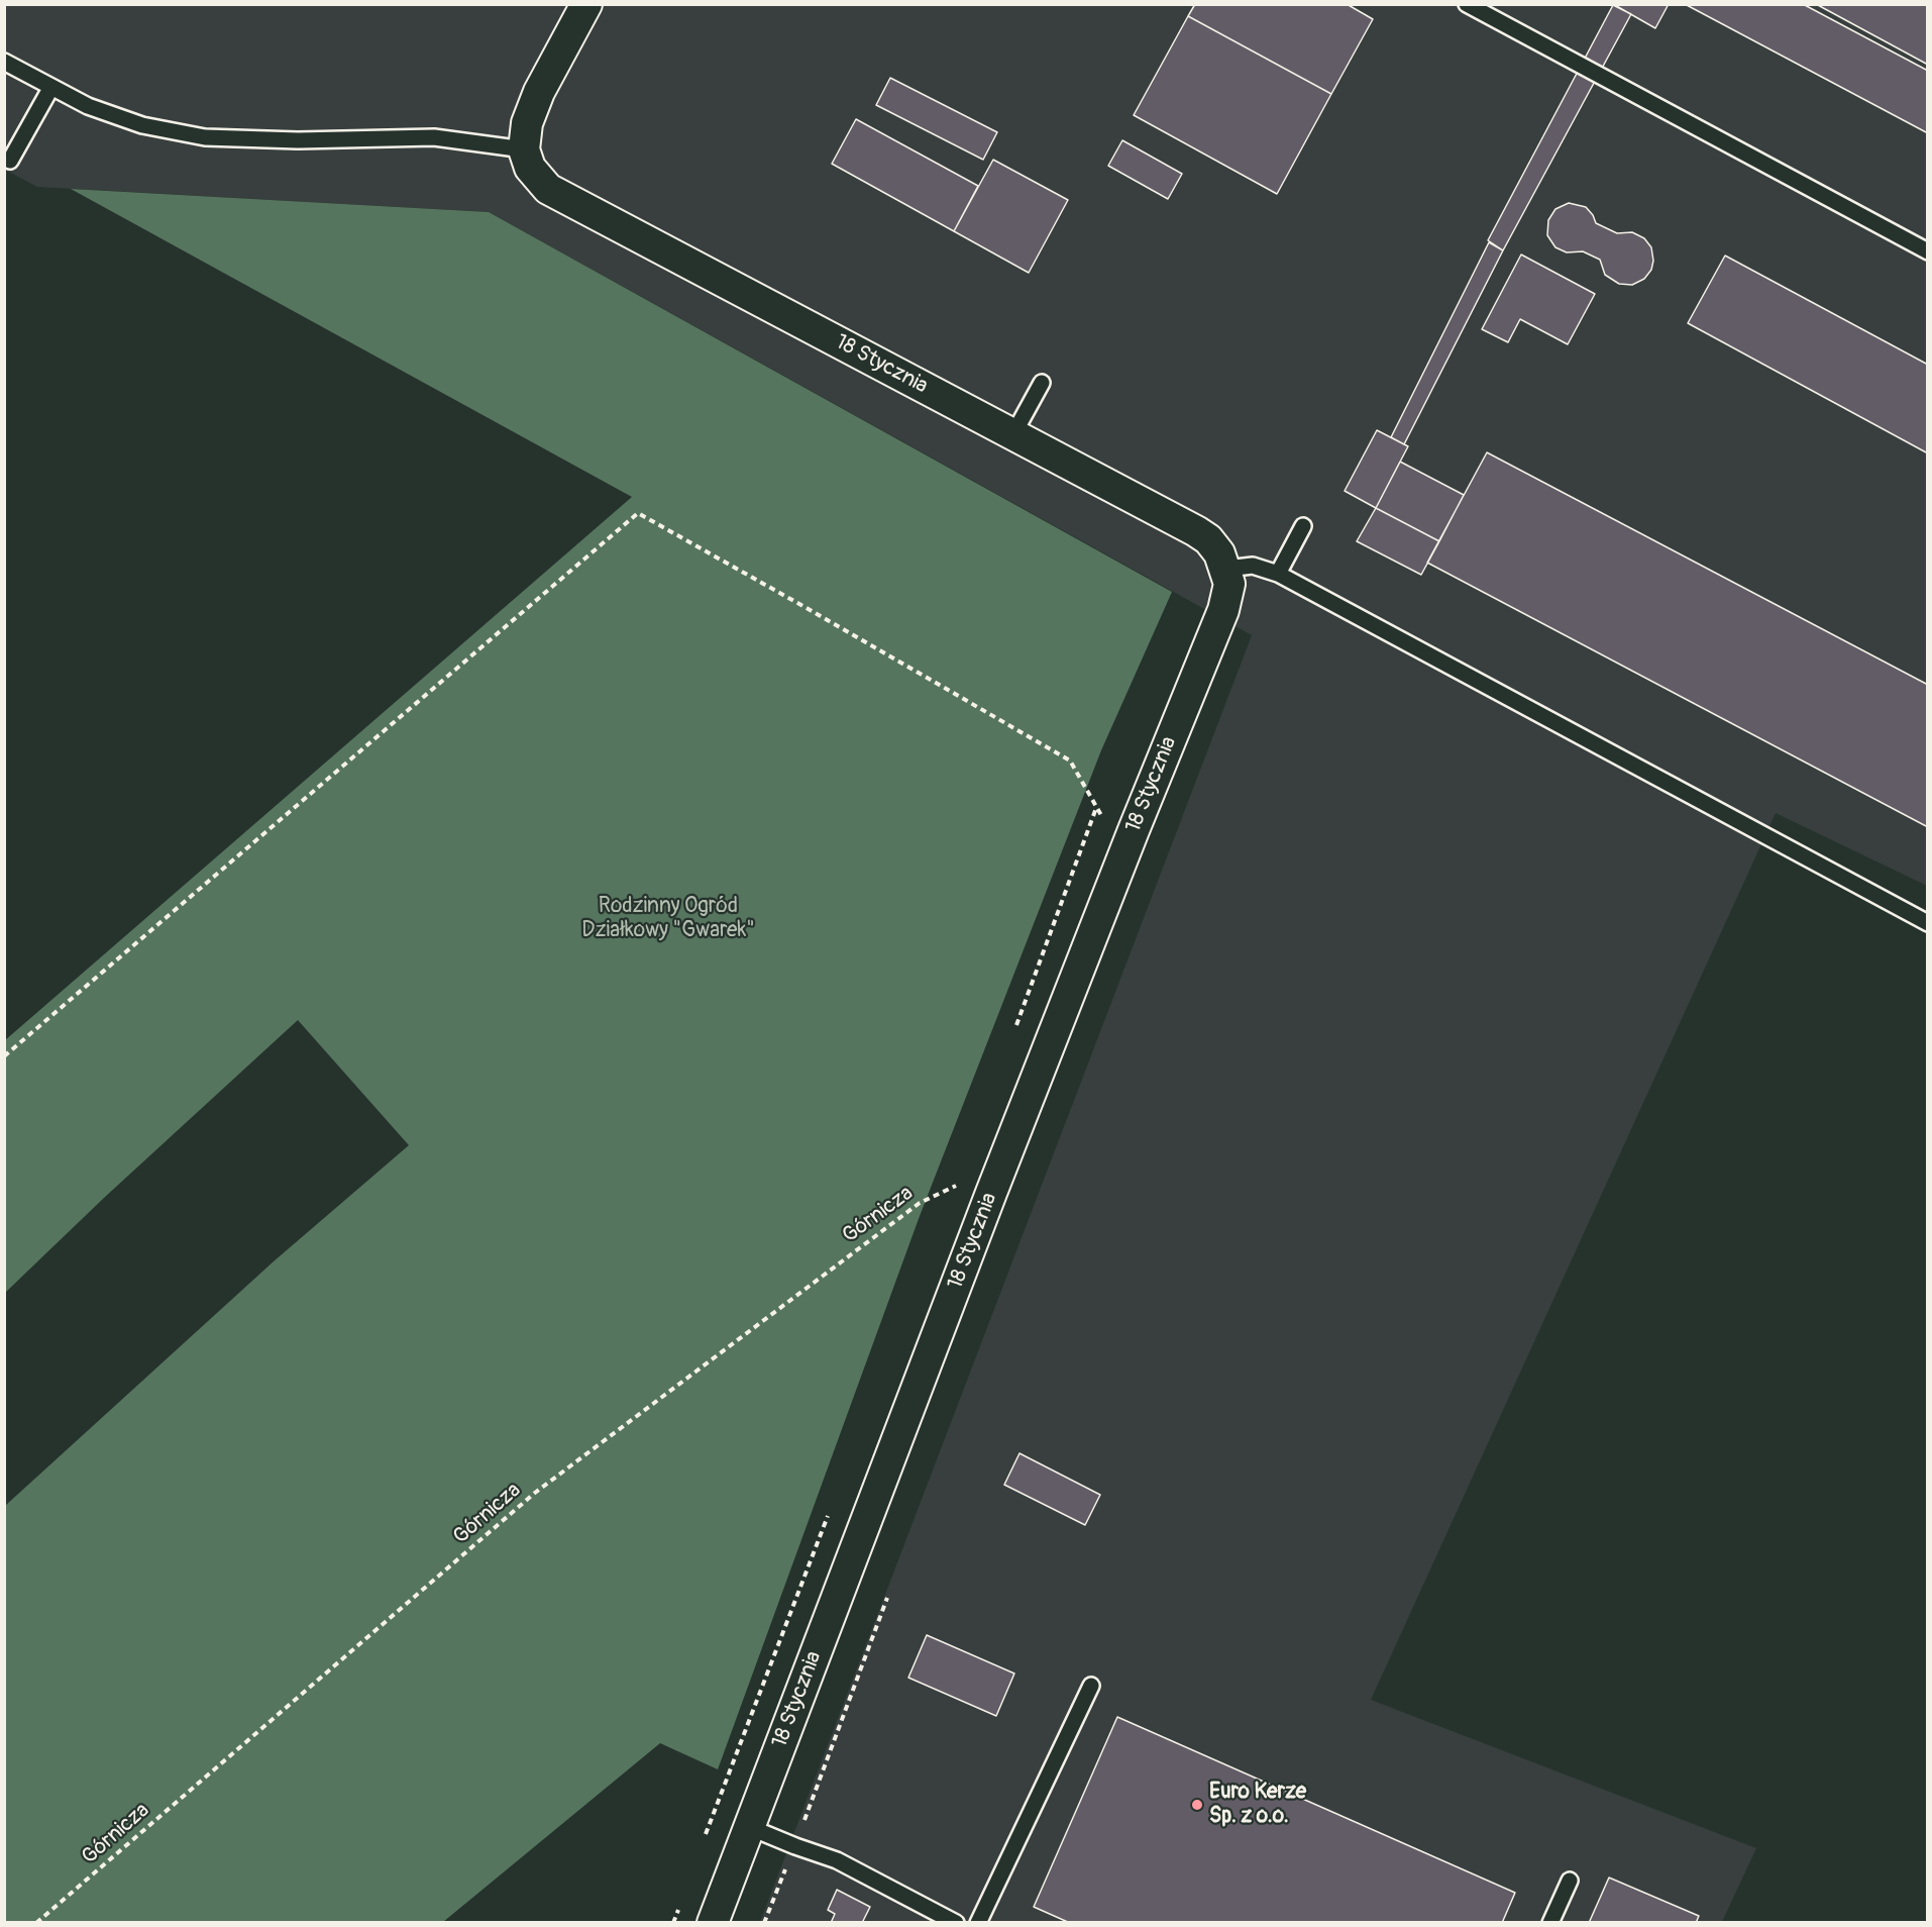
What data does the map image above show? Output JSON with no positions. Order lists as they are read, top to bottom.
{
  "streets": {
    "street": ["18 Stycznia"],
    "path": ["Górnicza"]
  },
  "crossings": [
    ["18 Stycznia", "Górnicza"]
  ],
  "parks": ["Rodzinny Ogród Działkowy \"Gwarek\""],
  "places": ["Euro Kerze Sp. z o.o."]
}
